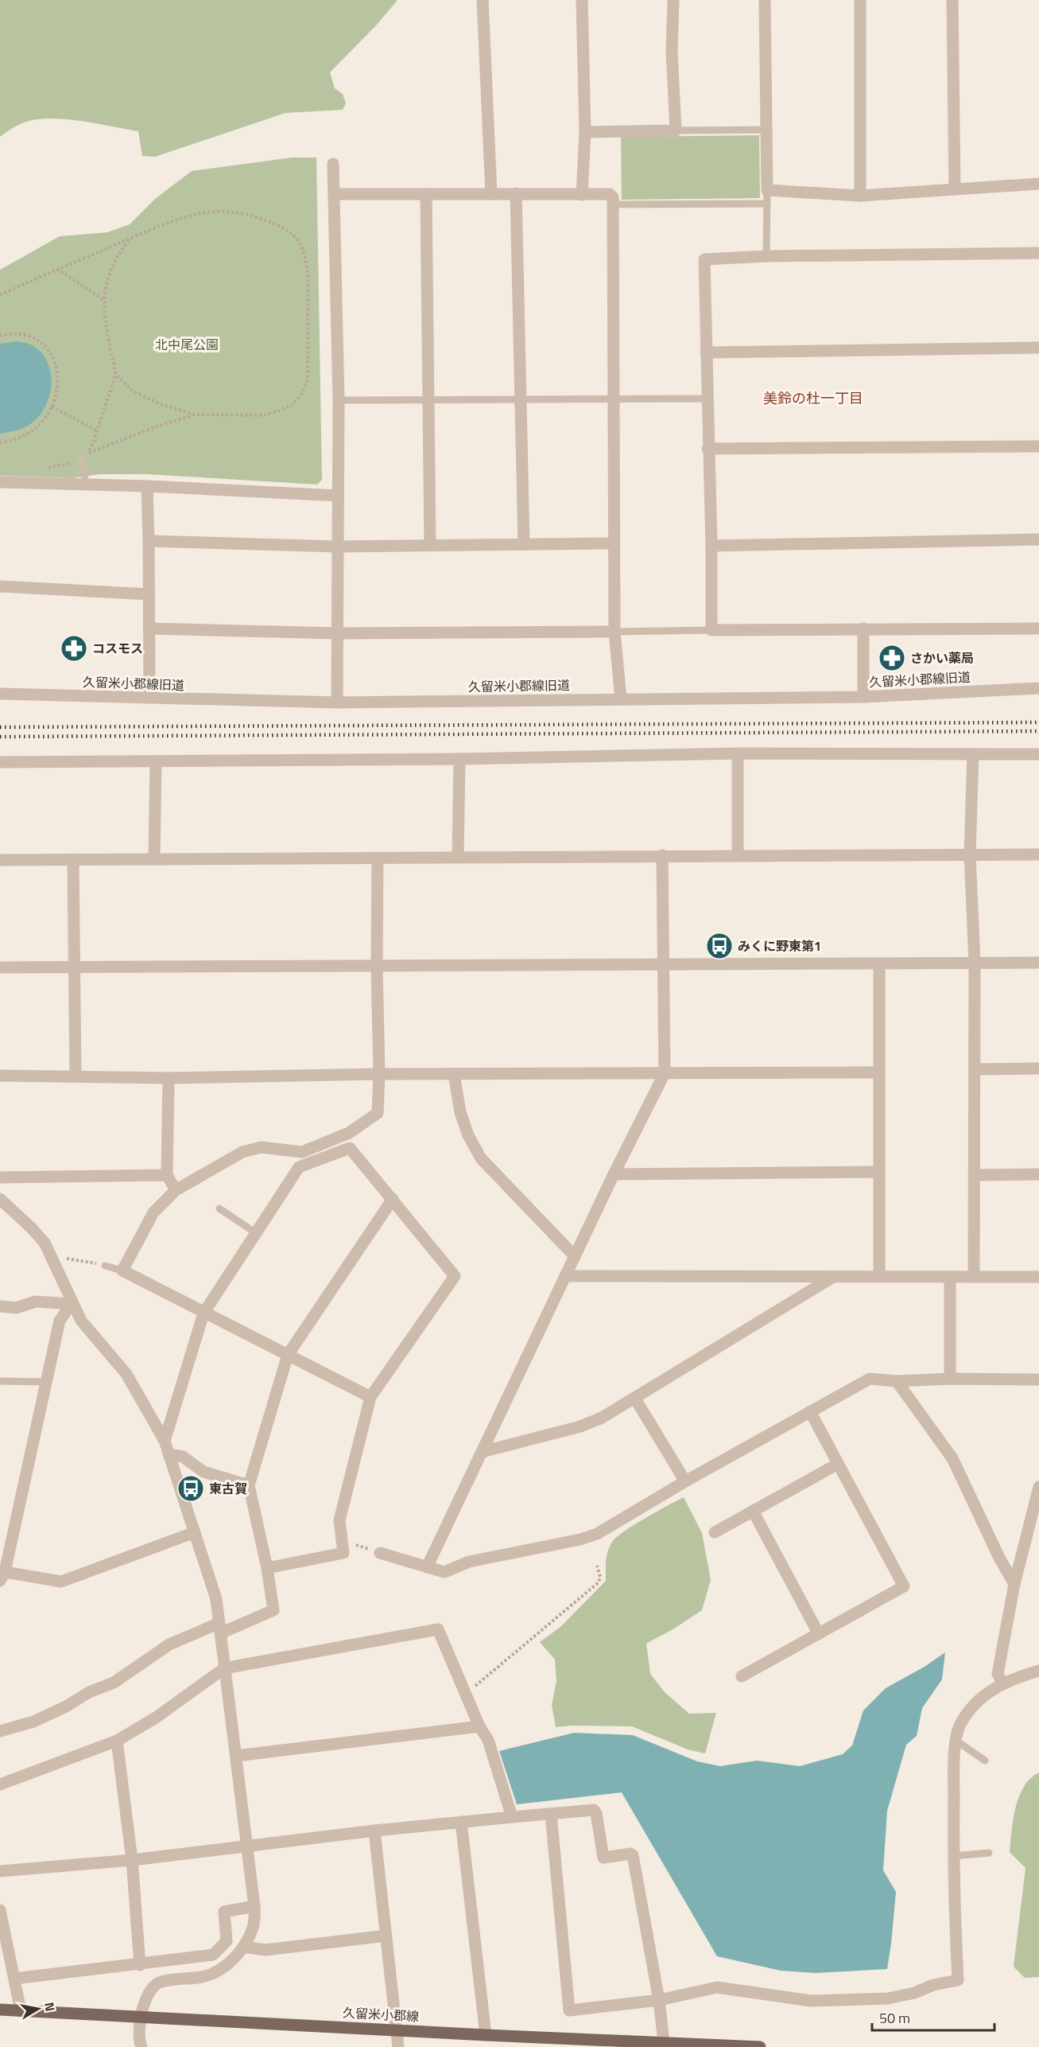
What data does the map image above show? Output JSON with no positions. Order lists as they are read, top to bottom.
{
  "streets": {
    "main road": ["久留米小郡線"],
    "street": ["久留米小郡線旧道"]
  },
  "districts": ["美鈴の杜一丁目"],
  "parks": ["北中尾公園"],
  "places": {
    "pharmacy": ["コスモス", "さかい薬局"],
    "bus stop": ["みくに野東第1", "東古賀"]
  },
  "scale_bar": "50 m",
  "north": "right"
}
